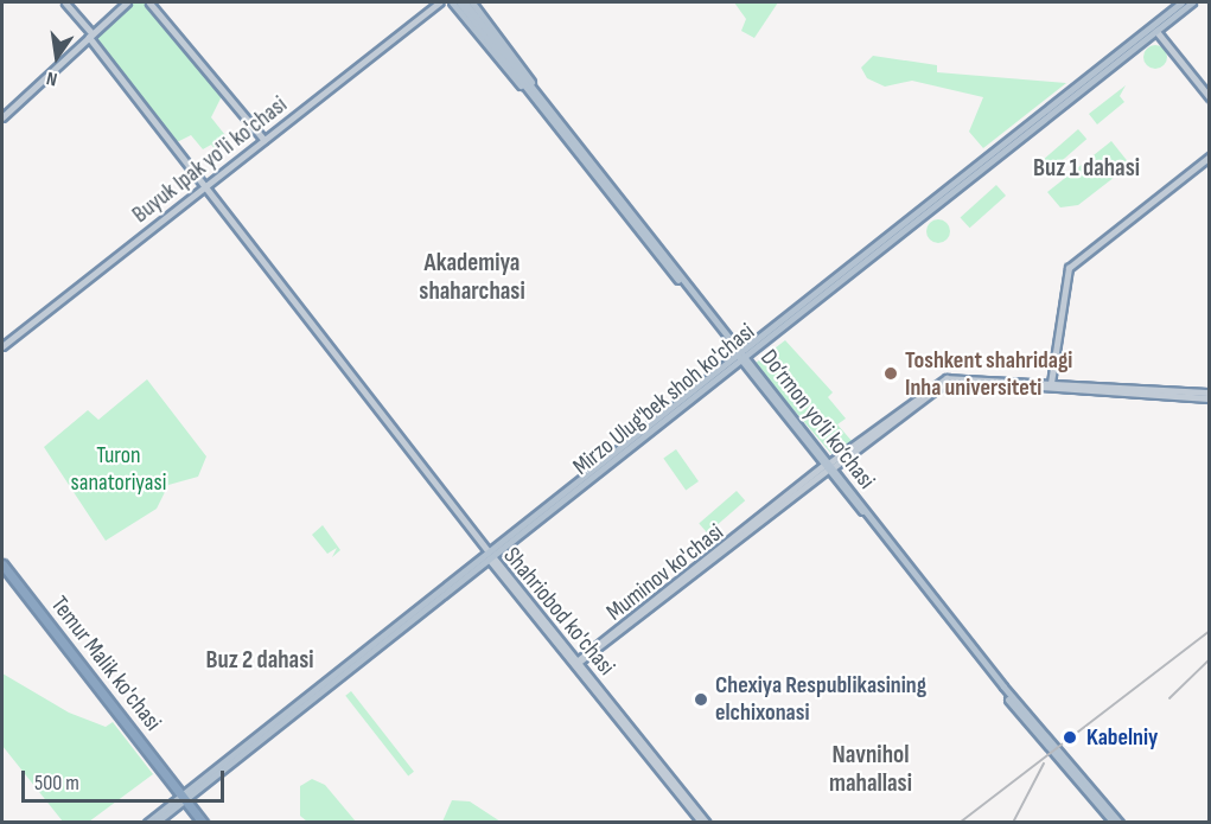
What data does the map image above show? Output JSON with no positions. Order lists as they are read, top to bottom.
{
  "streets": {
    "highway": ["Temur Malik ko'chasi"],
    "main road": [
      "Buyuk Ipak yo'li ko'chasi",
      "Mirzo Ulug'bek shoh ko'chasi",
      "Do‘rmon yo‘li ko‘chasi",
      "Muminov ko'chasi",
      "Shahriobod ko'chasi"
    ]
  },
  "crossings": [
    ["Buyuk Ipak yo'li ko'chasi", "Shahriobod ko'chasi"],
    ["Mirzo Ulug'bek shoh ko'chasi", "Do‘rmon yo‘li ko‘chasi"],
    ["Mirzo Ulug'bek shoh ko'chasi", "Shahriobod ko'chasi"],
    ["Mirzo Ulug'bek shoh ko'chasi", "Temur Malik ko'chasi"],
    ["Do‘rmon yo‘li ko‘chasi", "Muminov ko'chasi"],
    ["Muminov ko'chasi", "Shahriobod ko'chasi"]
  ],
  "districts": [
    "Buz 1 dahasi",
    "Akademiya shaharchasi",
    "Buz 2 dahasi",
    "Navnihol mahallasi"
  ],
  "parks": ["Turon sanatoriyasi"],
  "places": ["Toshkent shahridagi Inha universiteti", "Chexiya Respublikasining elchixonasi", "Kabelniy"],
  "scale_bar": "500 m",
  "north": "bottom"
}
